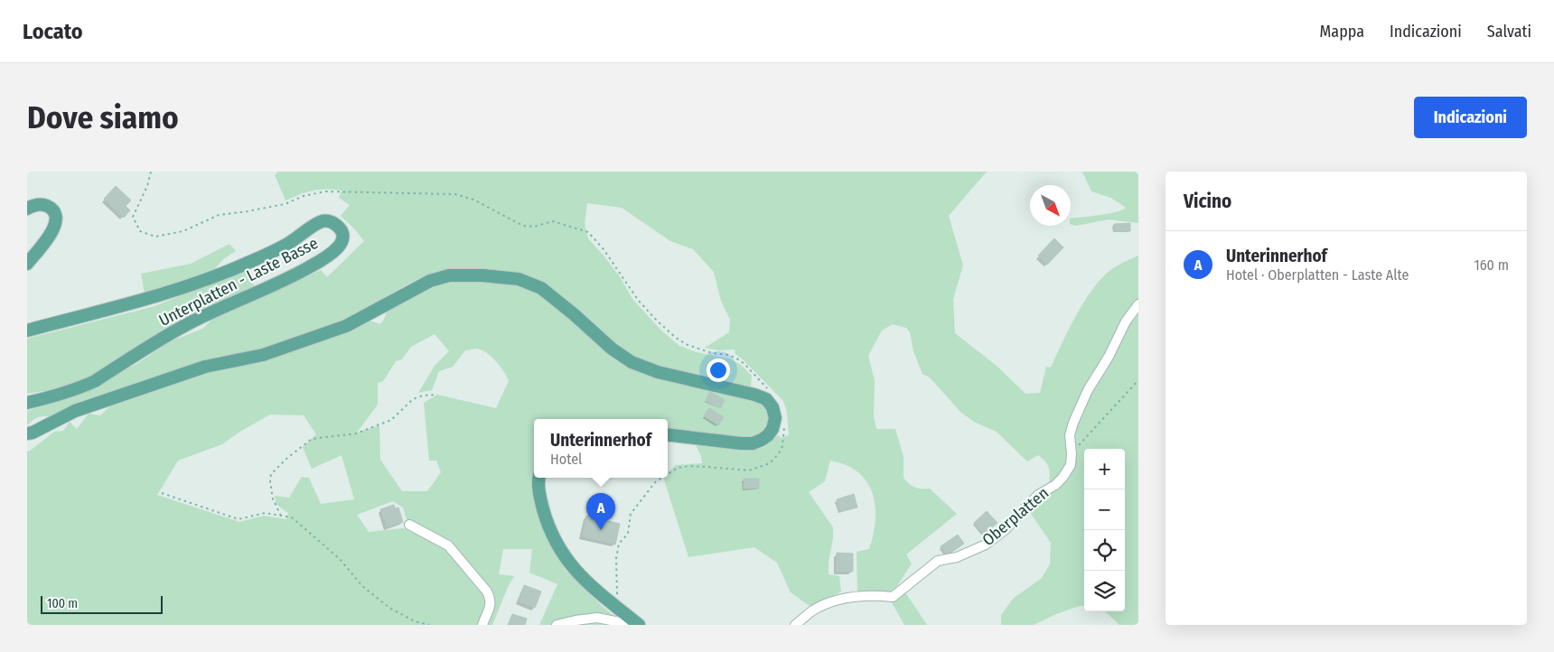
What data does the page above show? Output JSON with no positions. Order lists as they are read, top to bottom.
{
  "streets": {
    "main road": ["Unterplatten - Laste Basse"],
    "street": ["Oberplatten"]
  },
  "scale_bar": "100 m",
  "north": "bottom right",
  "page": {
    "header": "Locato",
    "nav": ["Mappa", "Indicazioni", "Salvati"],
    "buttons": "Indicazioni",
    "title": "Dove siamo",
    "heading": "Vicino",
    "list": [
      {
        "mark": "A",
        "name": "Unterinnerhof",
        "note": "Hotel · Oberplatten - Laste Alte",
        "value": "160 m"
      }
    ],
    "popup": ["Unterinnerhof", "Hotel"],
    "map_buttons": ["+", "−"],
    "pins": "A",
    "scale": "100 m"
  }
}
